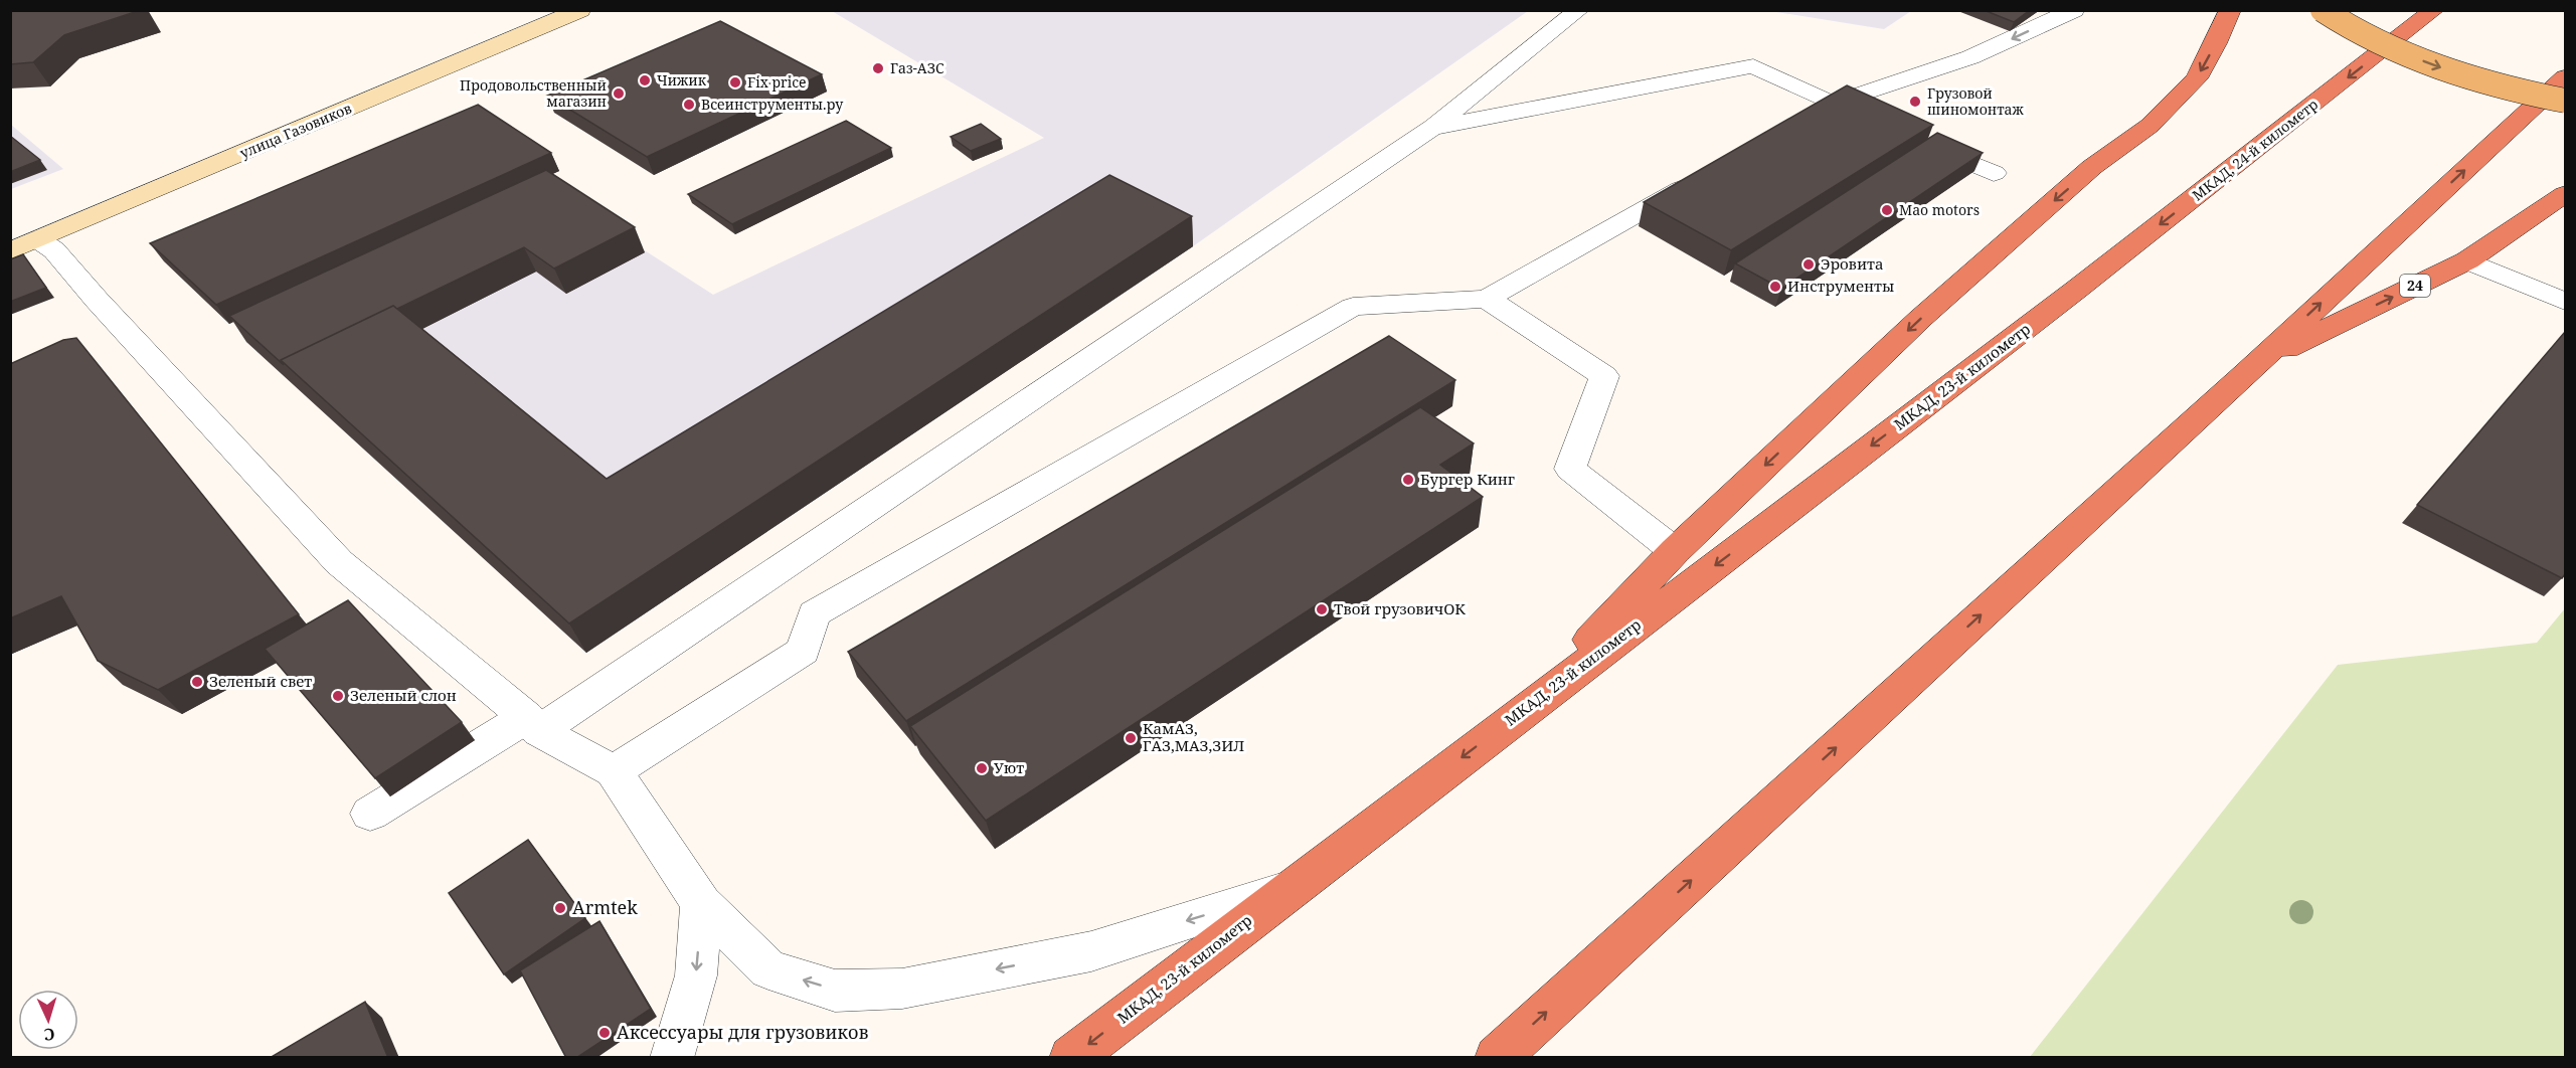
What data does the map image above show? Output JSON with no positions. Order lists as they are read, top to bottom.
{
  "streets": {
    "highway": ["МКАД, 24-й километр", "24", "МКАД, 23-й километр"],
    "street": ["улица Газовиков"]
  },
  "crossings": [
    ["МКАД, 24-й километр", "МКАД, 23-й километр"]
  ],
  "places": [
    "Газ-АЗС",
    "Чижик",
    "Fix price",
    "Продовольственный магазин",
    "Грузовой шиномонтаж",
    "Всеинструменты.ру",
    "Mao motors",
    "Эровита",
    "Инструменты",
    "Бургер Кинг",
    "Твой грузовичОК",
    "Зеленый свет",
    "Зеленый слон",
    "КамАЗ, ГАЗ,МАЗ,ЗИЛ",
    "Уют",
    "Armtek",
    "Аксессуары для грузовиков"
  ],
  "north": "bottom"
}
